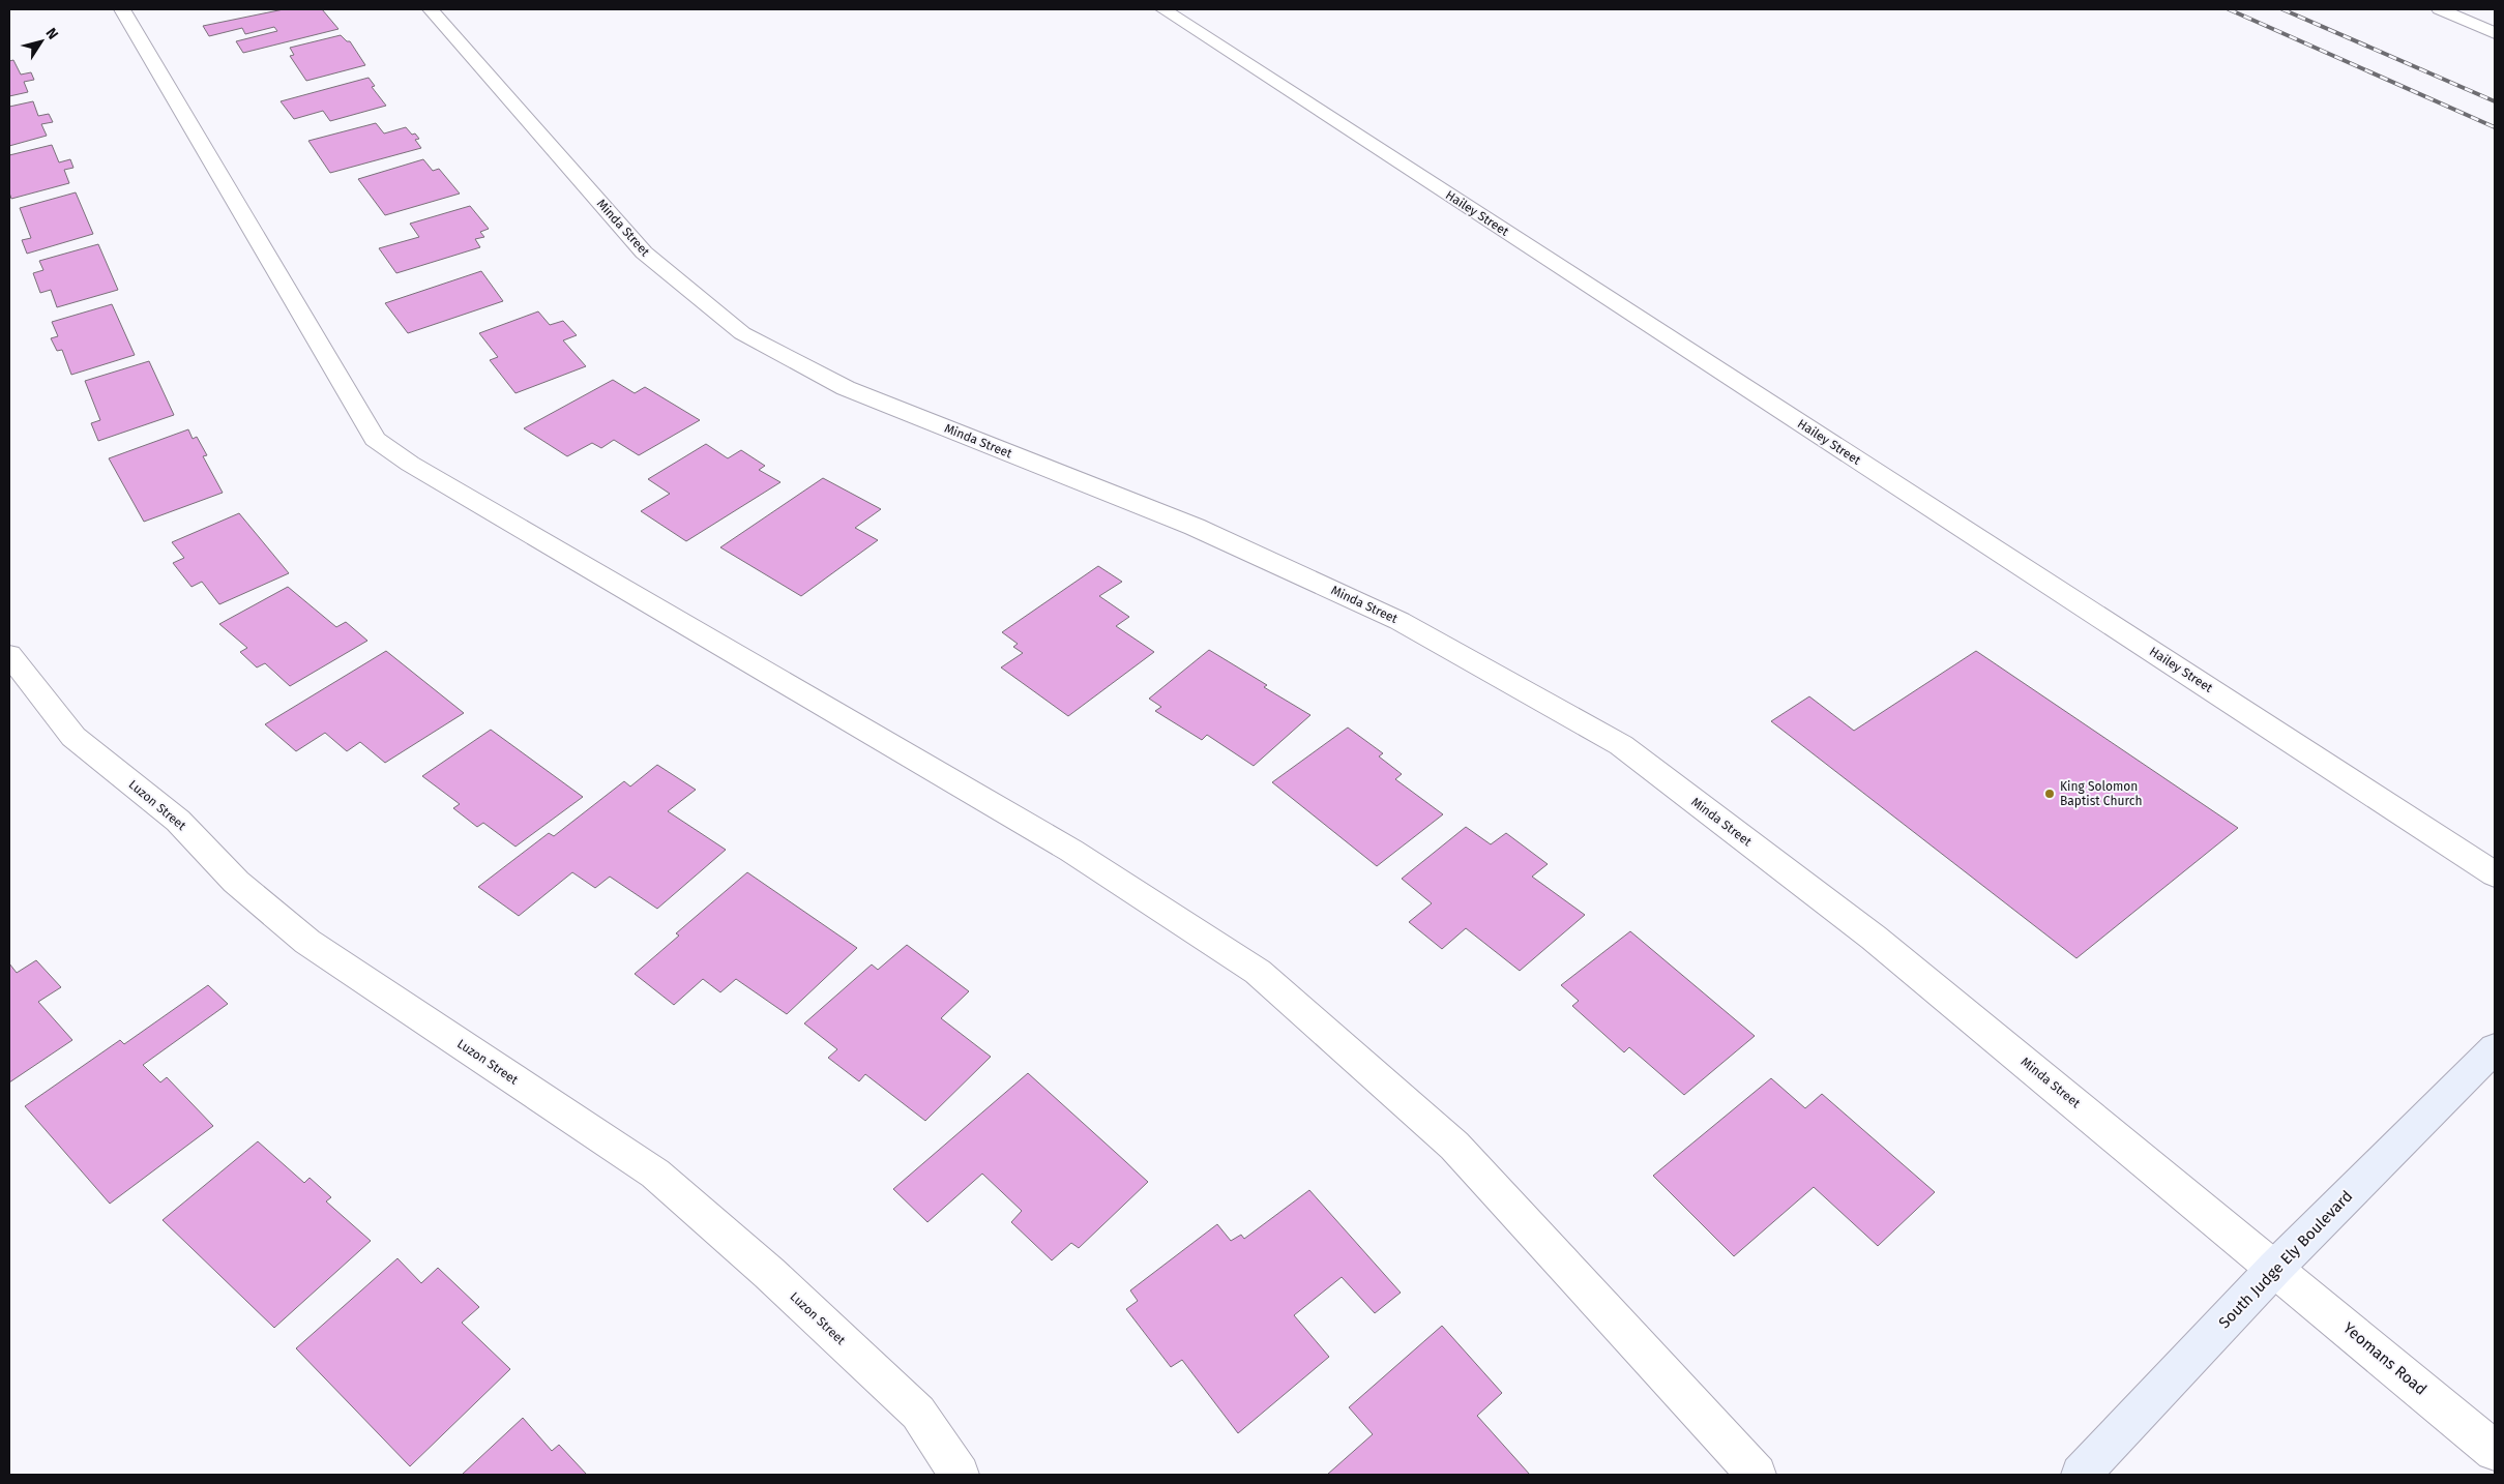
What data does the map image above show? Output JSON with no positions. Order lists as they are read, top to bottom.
{
  "streets": {
    "main road": ["South Judge Ely Boulevard"],
    "street": [
      "Hailey Street",
      "Minda Street",
      "Luzon Street",
      "Yeomans Road"
    ]
  },
  "crossings": [
    ["Minda Street", "South Judge Ely Boulevard"],
    ["Minda Street", "Yeomans Road"],
    ["South Judge Ely Boulevard", "Yeomans Road"]
  ],
  "places": ["King Solomon Baptist Church"],
  "north": "top right"
}
